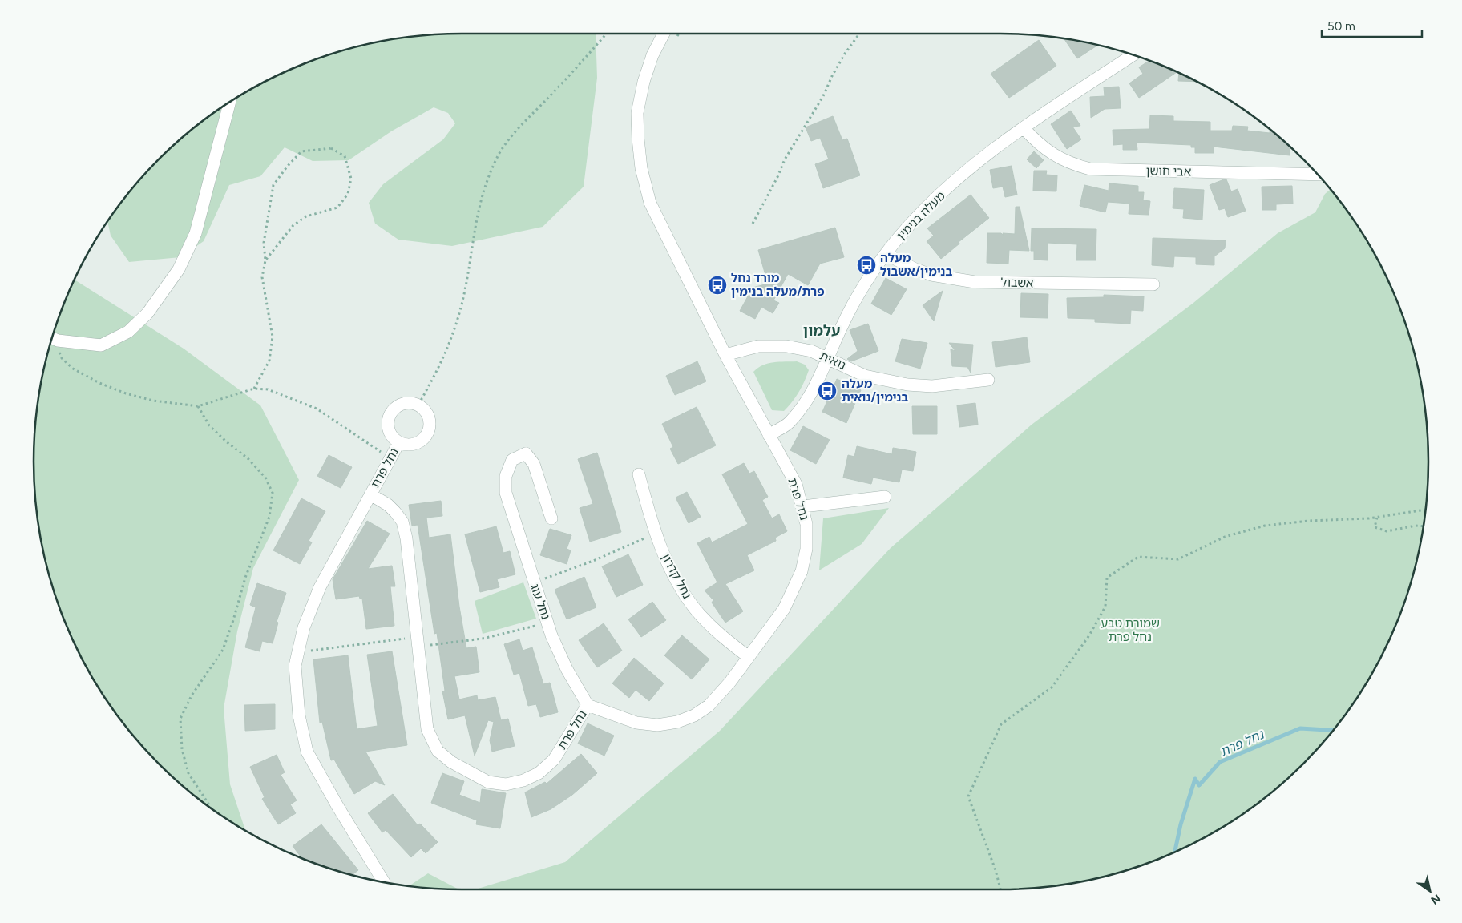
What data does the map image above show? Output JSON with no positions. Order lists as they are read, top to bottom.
{
  "streets": {
    "street": [
      "אבי חושן",
      "מעלה בנימין",
      "אשבול",
      "נואית",
      "נחל פרת",
      "נחל קדרון",
      "נחל עוג"
    ]
  },
  "crossings": [
    ["אבי חושן", "מעלה בנימין"],
    ["מעלה בנימין", "אשבול"],
    ["מעלה בנימין", "נואית"],
    ["מעלה בנימין", "נחל פרת"],
    ["נואית", "נחל פרת"],
    ["נחל פרת", "נחל קדרון"],
    ["נחל פרת", "נחל עוג"]
  ],
  "districts": ["עלמון"],
  "water": ["נחל פרת"],
  "parks": ["שמורת טבע נחל פרת"],
  "places": {
    "bus stop": ["מעלה בנימין/אשבול", "מורד נחל פרת/מעלה בנימין", "מעלה בנימין/נואית"]
  },
  "scale_bar": "50 m",
  "north": "bottom right"
}
